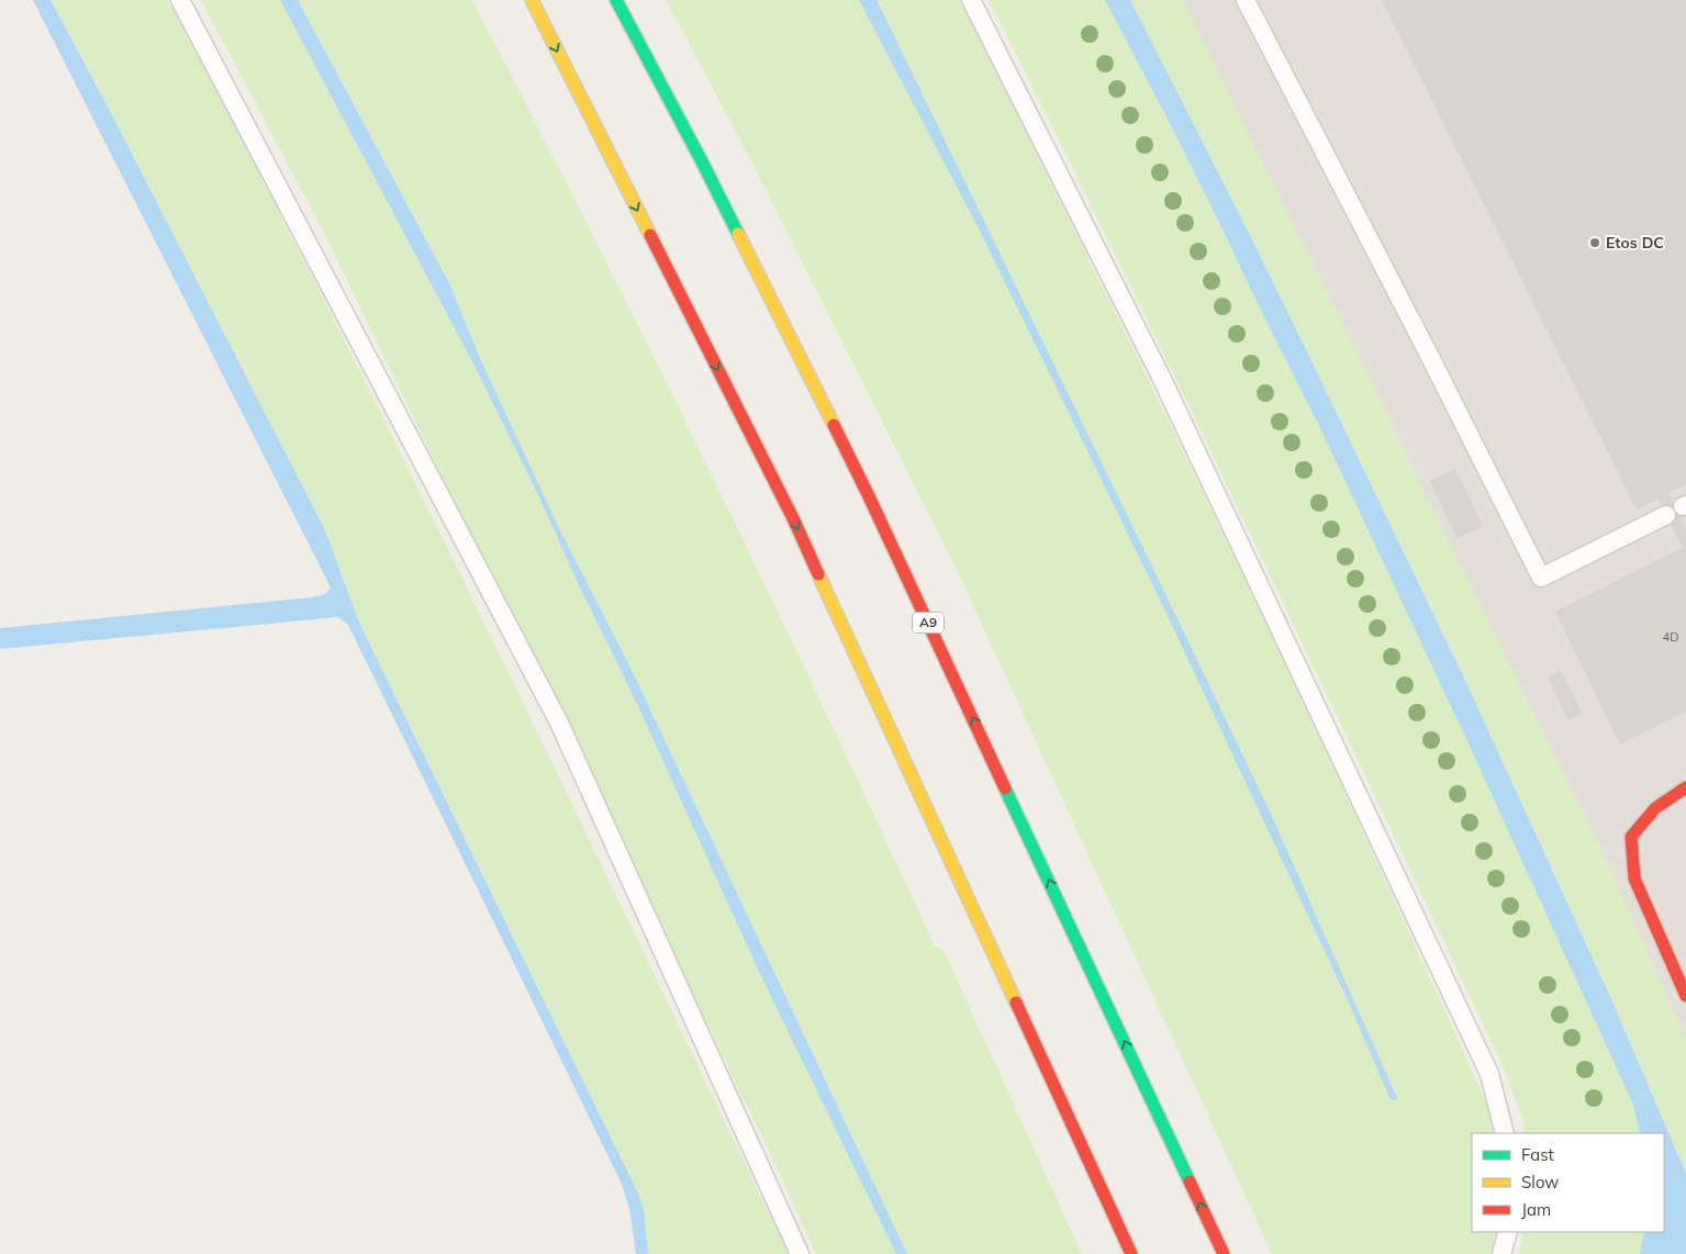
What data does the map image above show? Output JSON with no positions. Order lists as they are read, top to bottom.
{
  "streets": {
    "main road": ["A9"]
  },
  "places": ["Etos DC"],
  "house_numbers": ["4D"],
  "legend": ["Fast", "Slow", "Jam"]
}
